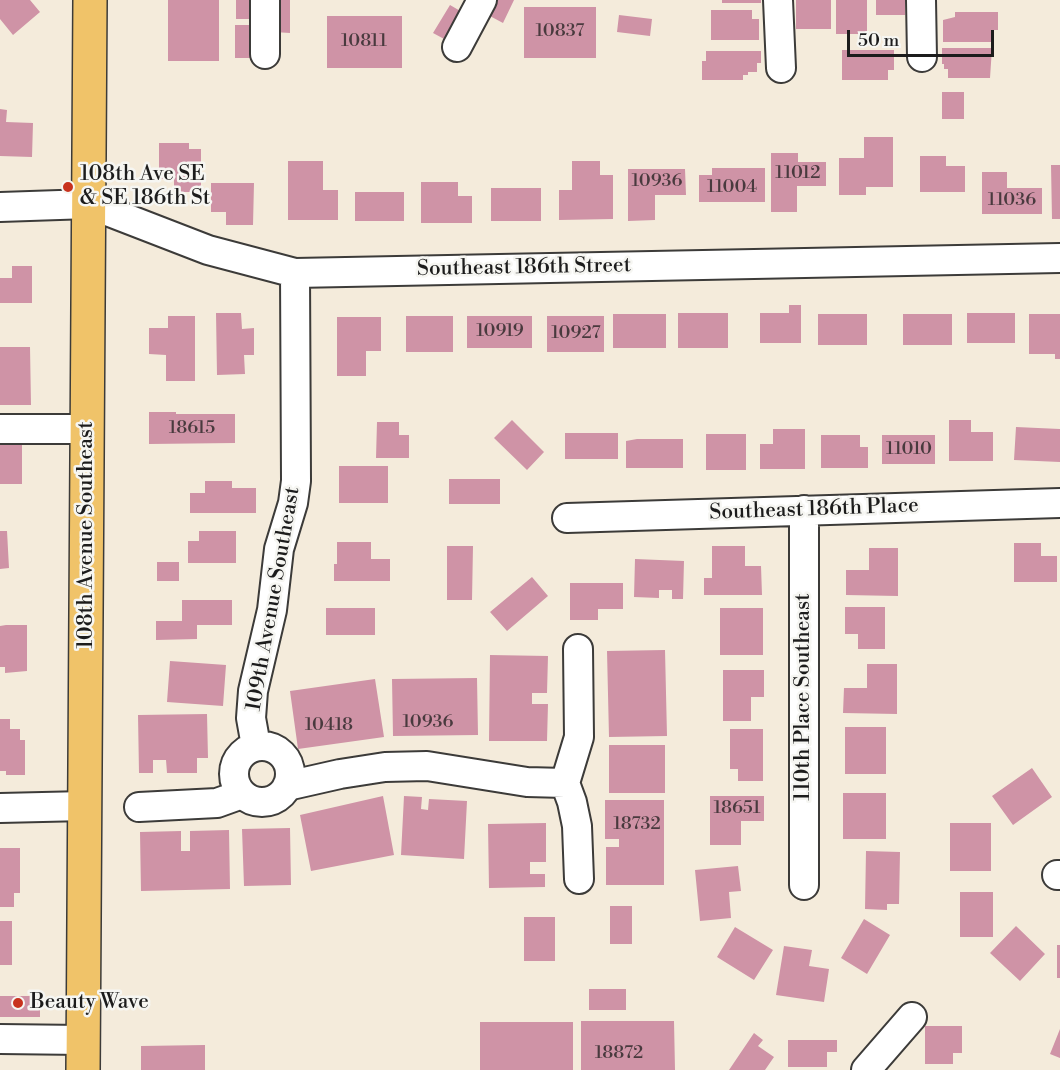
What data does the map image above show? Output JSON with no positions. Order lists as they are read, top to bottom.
{
  "streets": {
    "main road": ["108th Avenue Southeast"],
    "street": [
      "Southeast 186th Street",
      "Southeast 186th Place",
      "109th Avenue Southeast",
      "110th Place Southeast"
    ]
  },
  "crossings": [
    ["Southeast 186th Street", "108th Avenue Southeast"],
    ["Southeast 186th Street", "109th Avenue Southeast"],
    ["Southeast 186th Place", "110th Place Southeast"]
  ],
  "places": ["108th Ave SE & SE 186th St", "Beauty Wave"],
  "house_numbers": [
    "10837",
    "10811",
    "11012",
    "10936",
    "11004",
    "11036",
    "10919",
    "10927",
    "18615",
    "11010",
    "10936",
    "10418",
    "18651",
    "18732",
    "18872"
  ],
  "scale_bar": "50 m"
}
